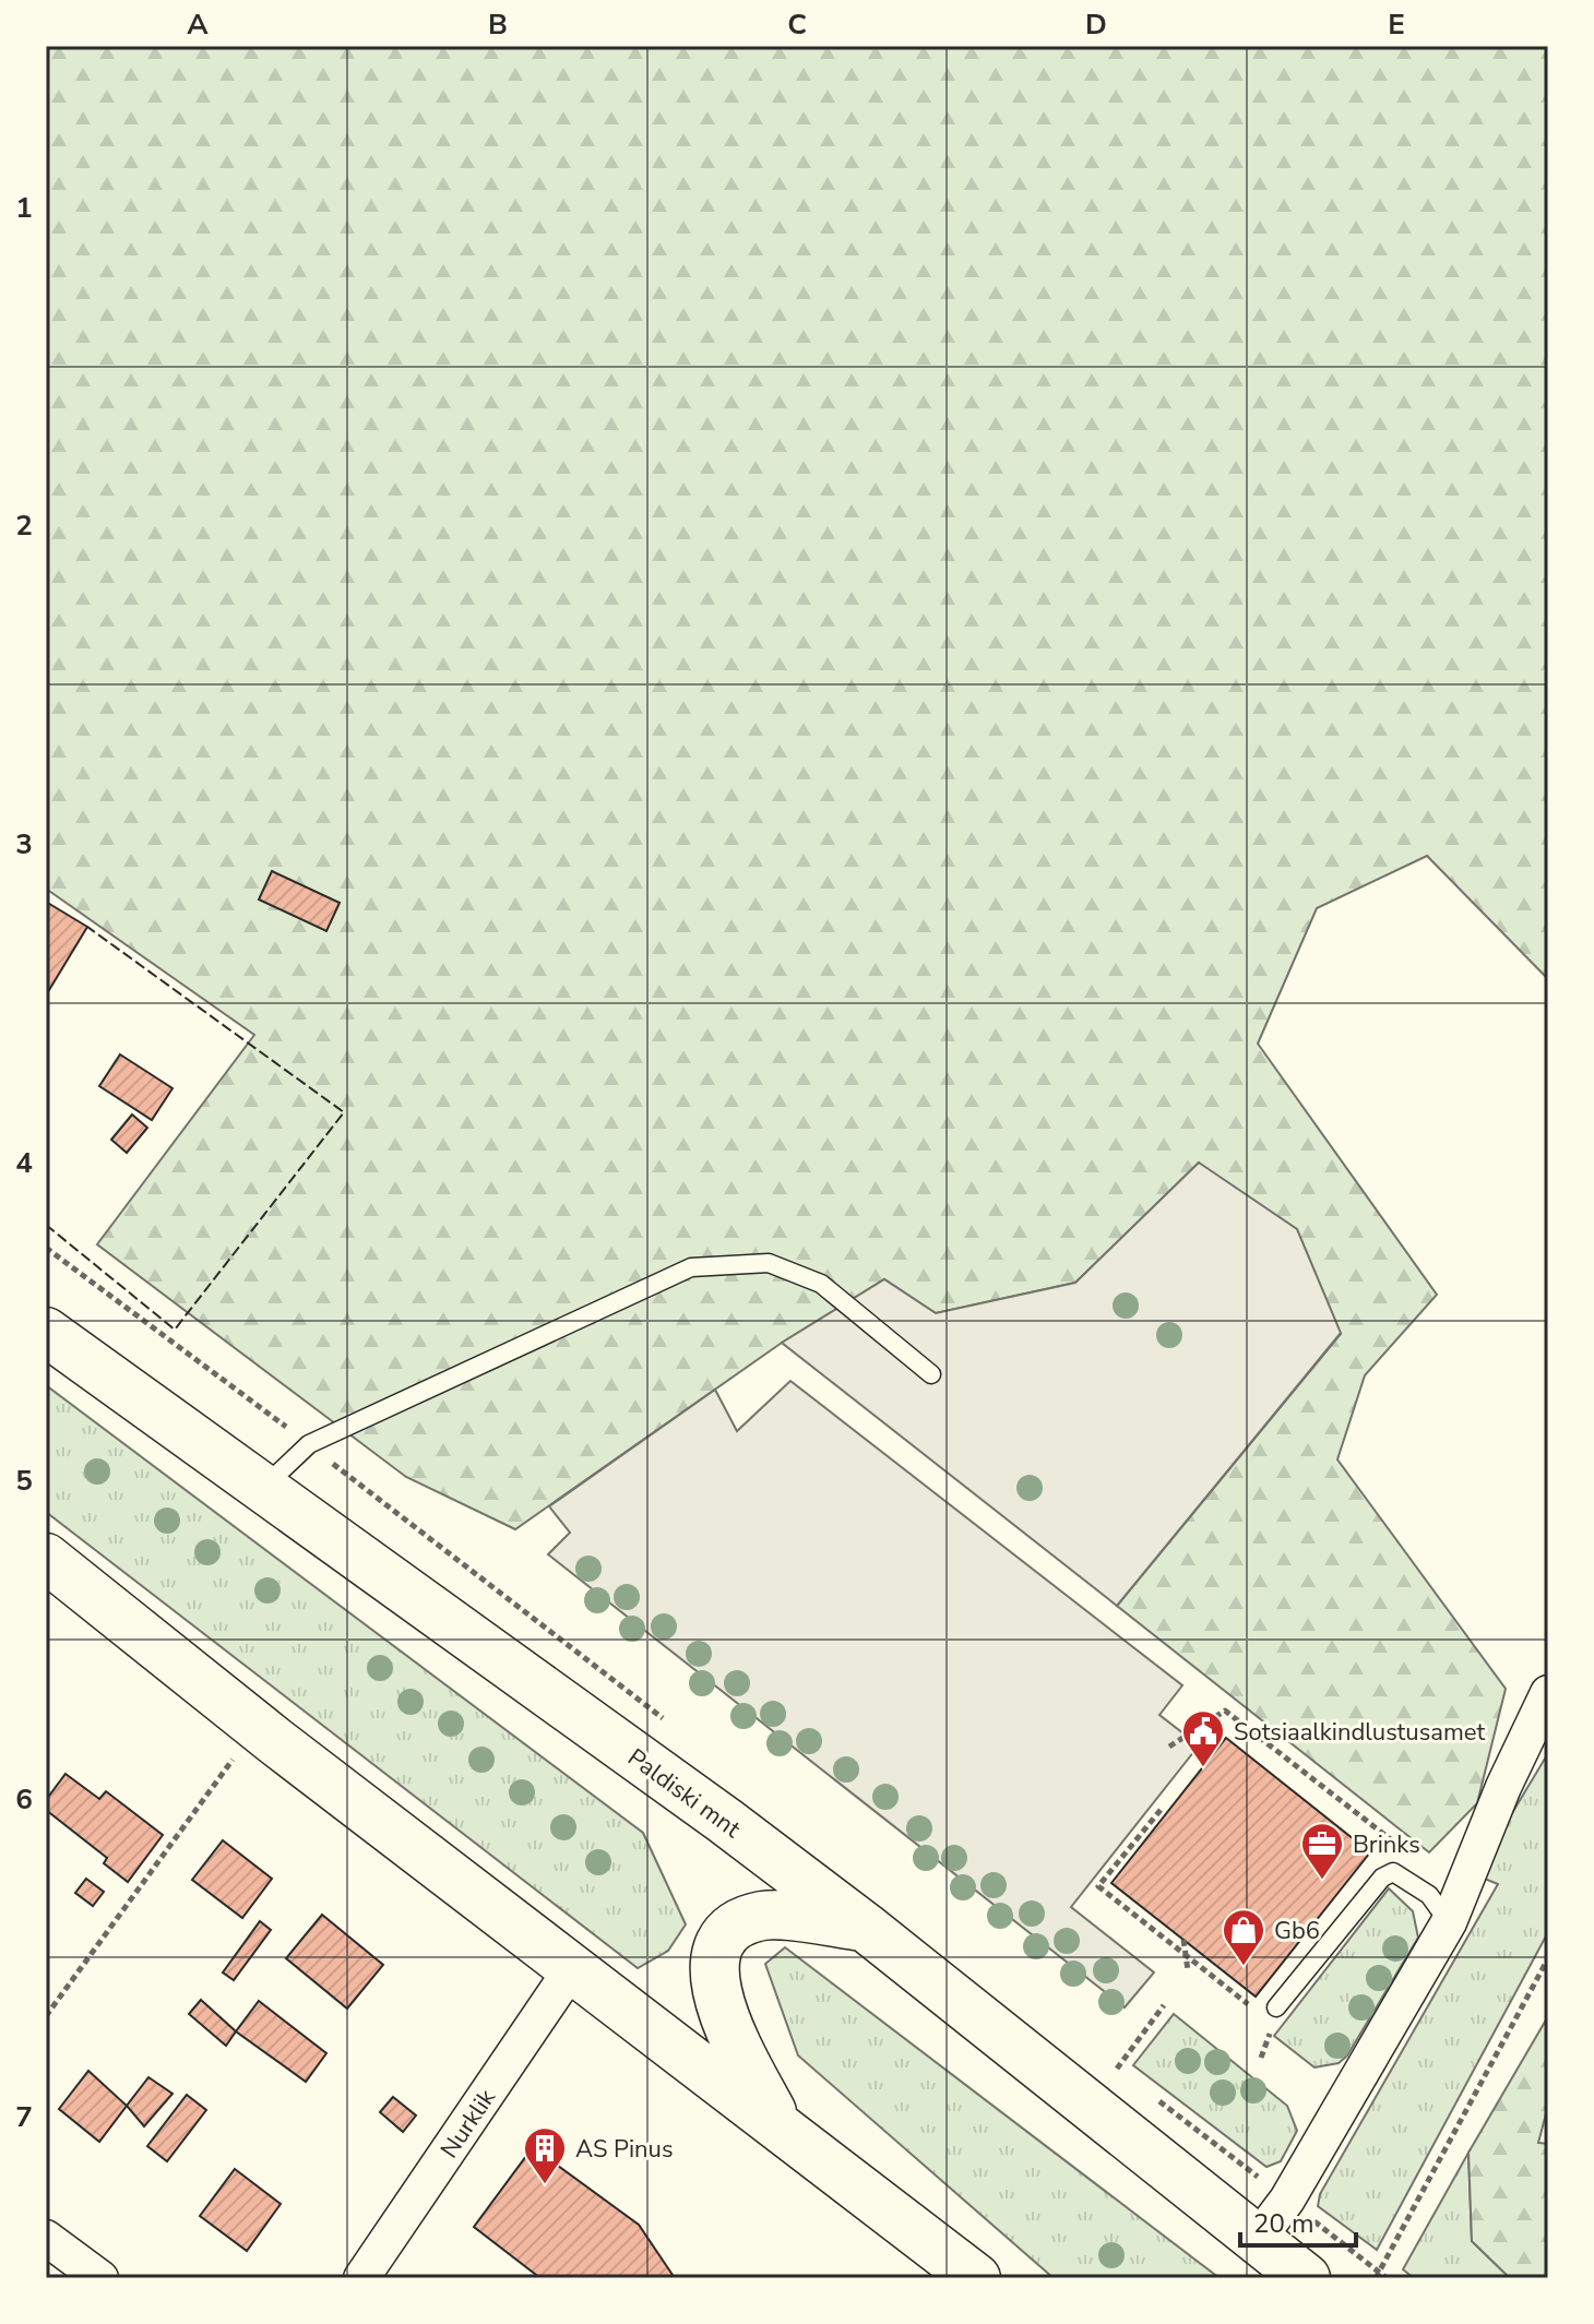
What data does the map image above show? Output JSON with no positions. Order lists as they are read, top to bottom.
{
  "streets": {
    "main road": ["Paldiski mnt"],
    "street": ["Nurklik"]
  },
  "places": {
    "public building": ["Sotsiaalkindlustusamet"],
    "office": ["Brinks"],
    "shop": ["Gb6"],
    "building": ["AS Pinus"]
  },
  "scale_bar": "20 m",
  "grid": {
    "columns": [
      "A",
      "B",
      "C",
      "D",
      "E"
    ],
    "rows": [
      "1",
      "2",
      "3",
      "4",
      "5",
      "6",
      "7"
    ]
  }
}
